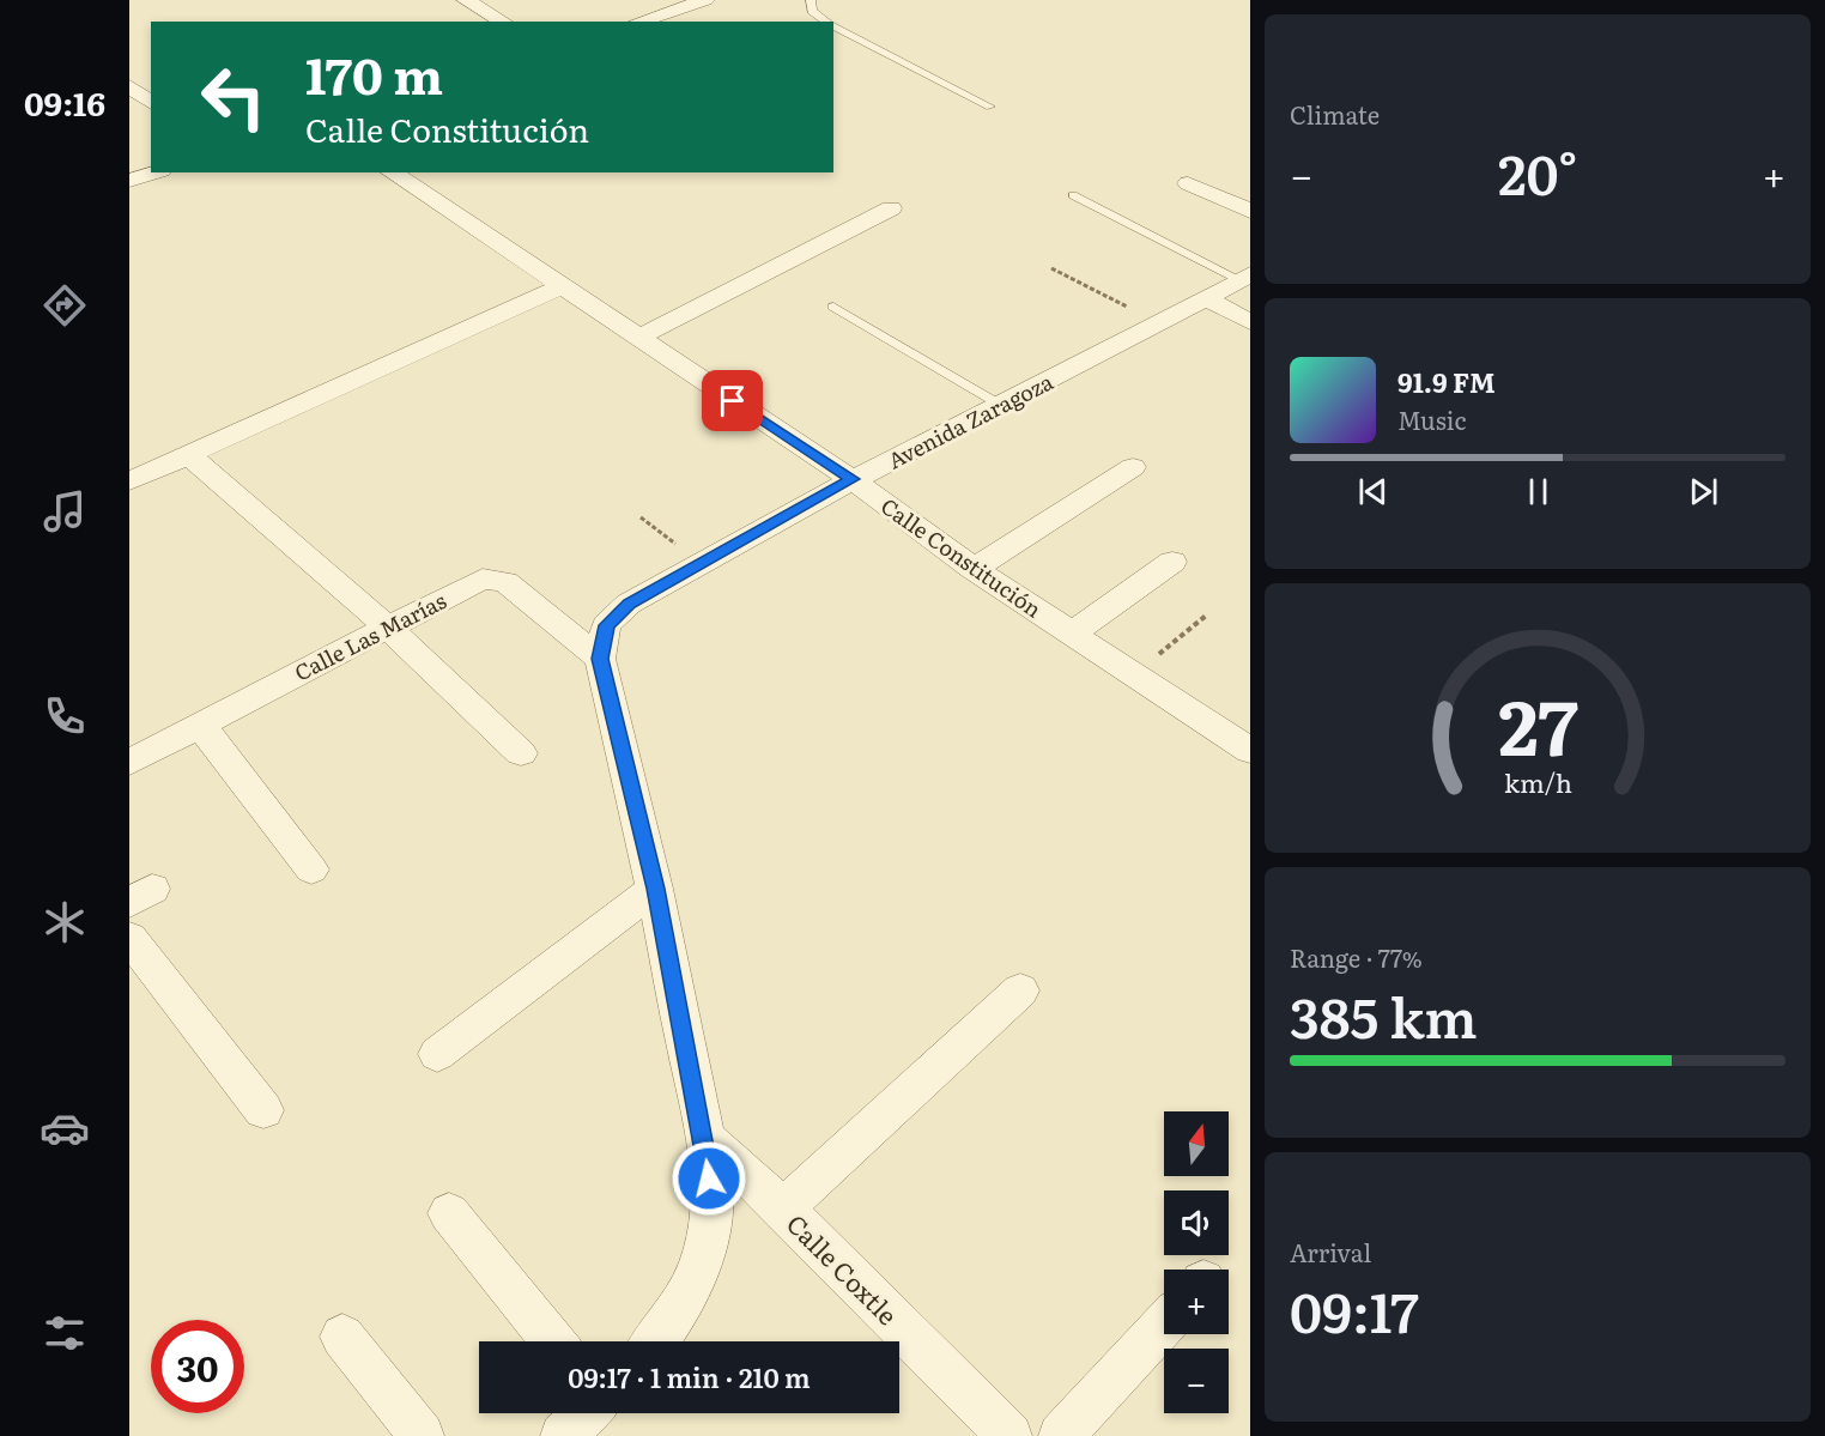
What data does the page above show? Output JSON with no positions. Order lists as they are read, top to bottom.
{
  "streets": {
    "street": [
      "Avenida Zaragoza",
      "Calle Constitución",
      "Calle Las Marías",
      "Calle Coxtle"
    ]
  },
  "crossings": [
    ["Avenida Zaragoza", "Calle Constitución"],
    ["Avenida Zaragoza", "Calle Las Marías"],
    ["Avenida Zaragoza", "Calle Coxtle"]
  ],
  "north": "top",
  "page": {
    "tabs": "09:16",
    "tile": [
      "Climate",
      ["Range · 77%", "385 km"],
      ["Arrival", "09:17"]
    ],
    "turn": ["170 m", "Calle Constitución"],
    "heat": ["−", "20°", "+"],
    "song": ["91.9 FM", "Music"],
    "map_buttons": ["+", "−"],
    "limit": "30",
    "trip": "09:17 · 1 min · 210 m",
    "gauge": ["27", "km/h"]
  }
}
